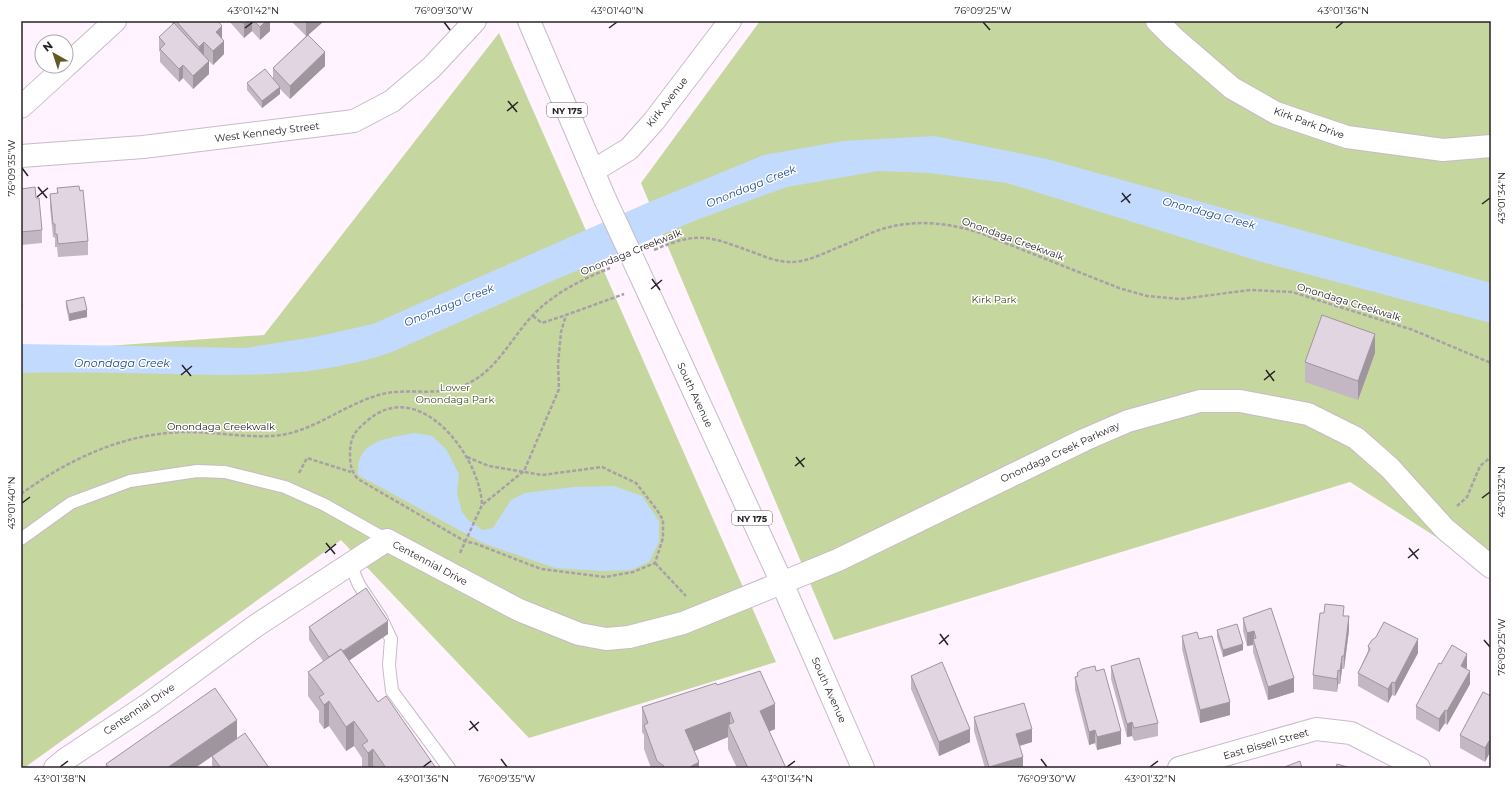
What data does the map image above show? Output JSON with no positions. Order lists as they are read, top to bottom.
{
  "streets": {
    "street": [
      "Kirk Avenue",
      "NY 175",
      "Kirk Park Drive",
      "West Kennedy Street",
      "South Avenue",
      "Onondaga Creek Parkway",
      "Centennial Drive",
      "East Bissell Street"
    ],
    "path": ["Onondaga Creekwalk"]
  },
  "crossings": [
    ["Kirk Avenue", "South Avenue"],
    ["South Avenue", "Onondaga Creek Parkway"],
    ["South Avenue", "Centennial Drive"],
    ["Onondaga Creek Parkway", "Centennial Drive"]
  ],
  "water": ["Onondaga Creek"],
  "parks": ["Kirk Park", "Lower Onondaga Park"],
  "north": "top left",
  "coordinates": [
    "43°01'42\"N",
    "76°09'30\"W",
    "43°01'40\"N",
    "76°09'25\"W",
    "43°01'36\"N",
    "76°09'35\"W",
    "43°01'34\"N",
    "43°01'32\"N",
    "43°01'38\"N"
  ]
}
